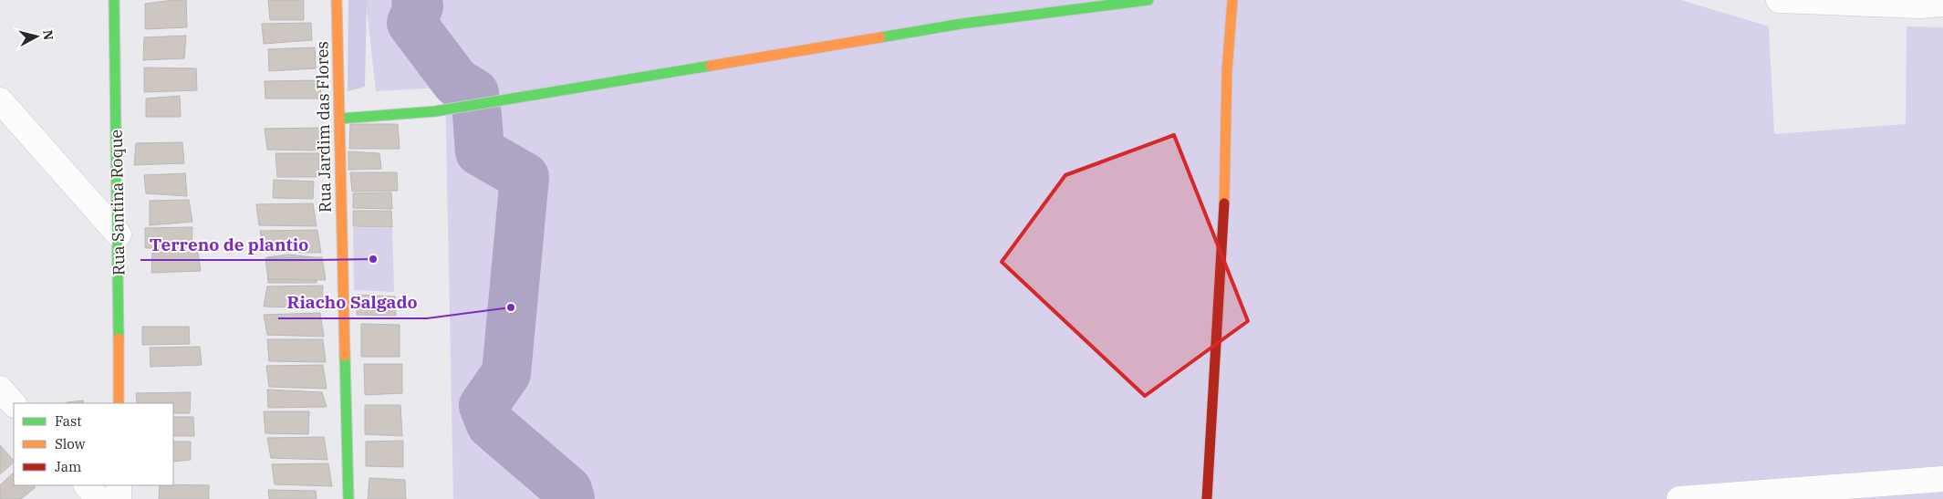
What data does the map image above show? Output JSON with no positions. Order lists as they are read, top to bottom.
{
  "streets": {
    "street": ["Rua Jardim das Flores", "Rua Santina Roque"]
  },
  "places": ["Terreno de plantio", "Riacho Salgado"],
  "legend": ["Fast", "Slow", "Jam"],
  "north": "right"
}
